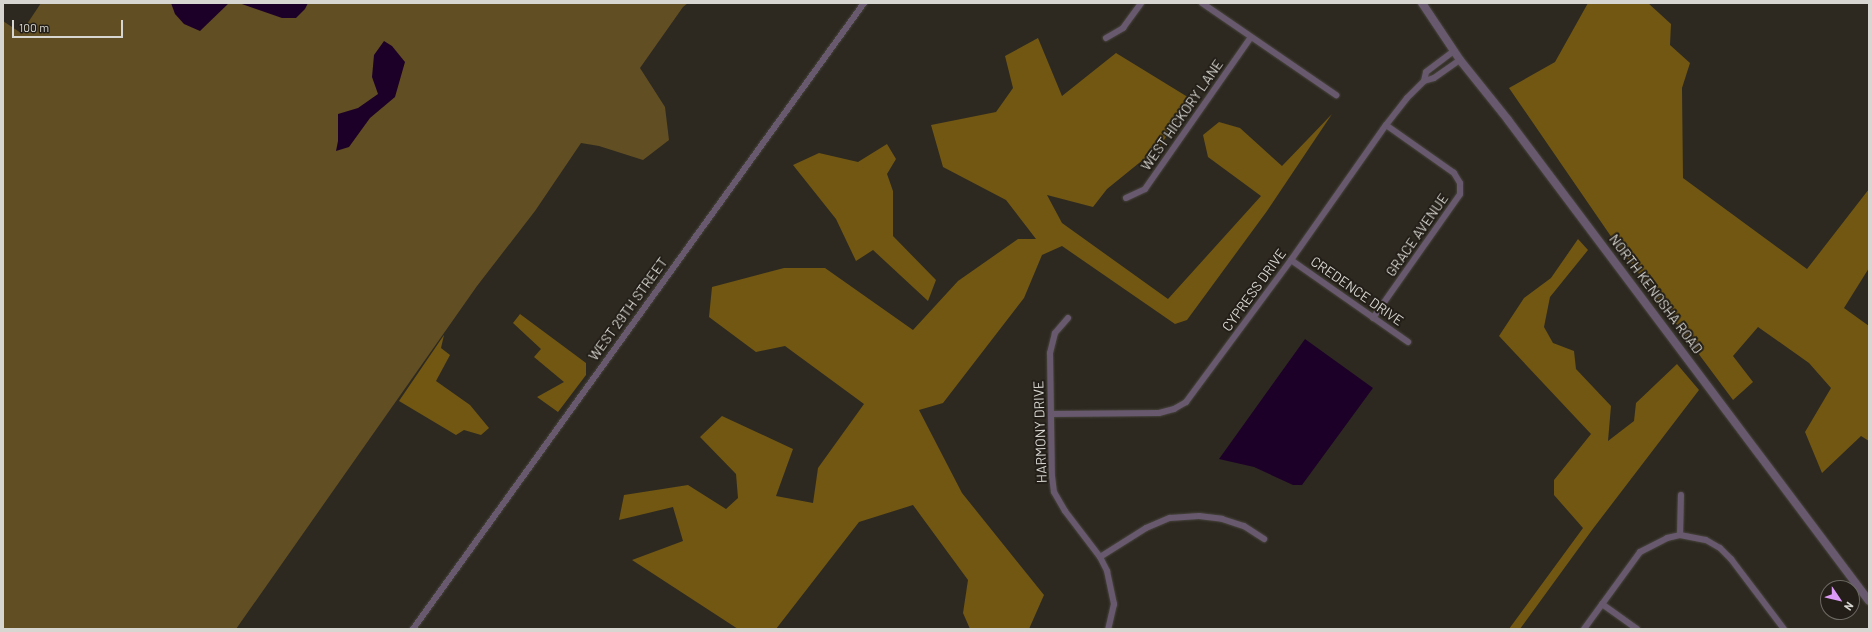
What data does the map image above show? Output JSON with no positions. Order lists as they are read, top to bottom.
{
  "streets": {
    "street": [
      "WEST HICKORY LANE",
      "GRACE AVENUE",
      "CYPRESS DRIVE",
      "CREDENCE DRIVE",
      "NORTH KENOSHA ROAD",
      "WEST 29TH STREET",
      "HARMONY DRIVE"
    ]
  },
  "crossings": [
    ["GRACE AVENUE", "CYPRESS DRIVE"],
    ["GRACE AVENUE", "CREDENCE DRIVE"],
    ["CYPRESS DRIVE", "CREDENCE DRIVE"],
    ["CYPRESS DRIVE", "NORTH KENOSHA ROAD"],
    ["CYPRESS DRIVE", "HARMONY DRIVE"]
  ],
  "scale_bar": "100 m",
  "north": "bottom right"
}
